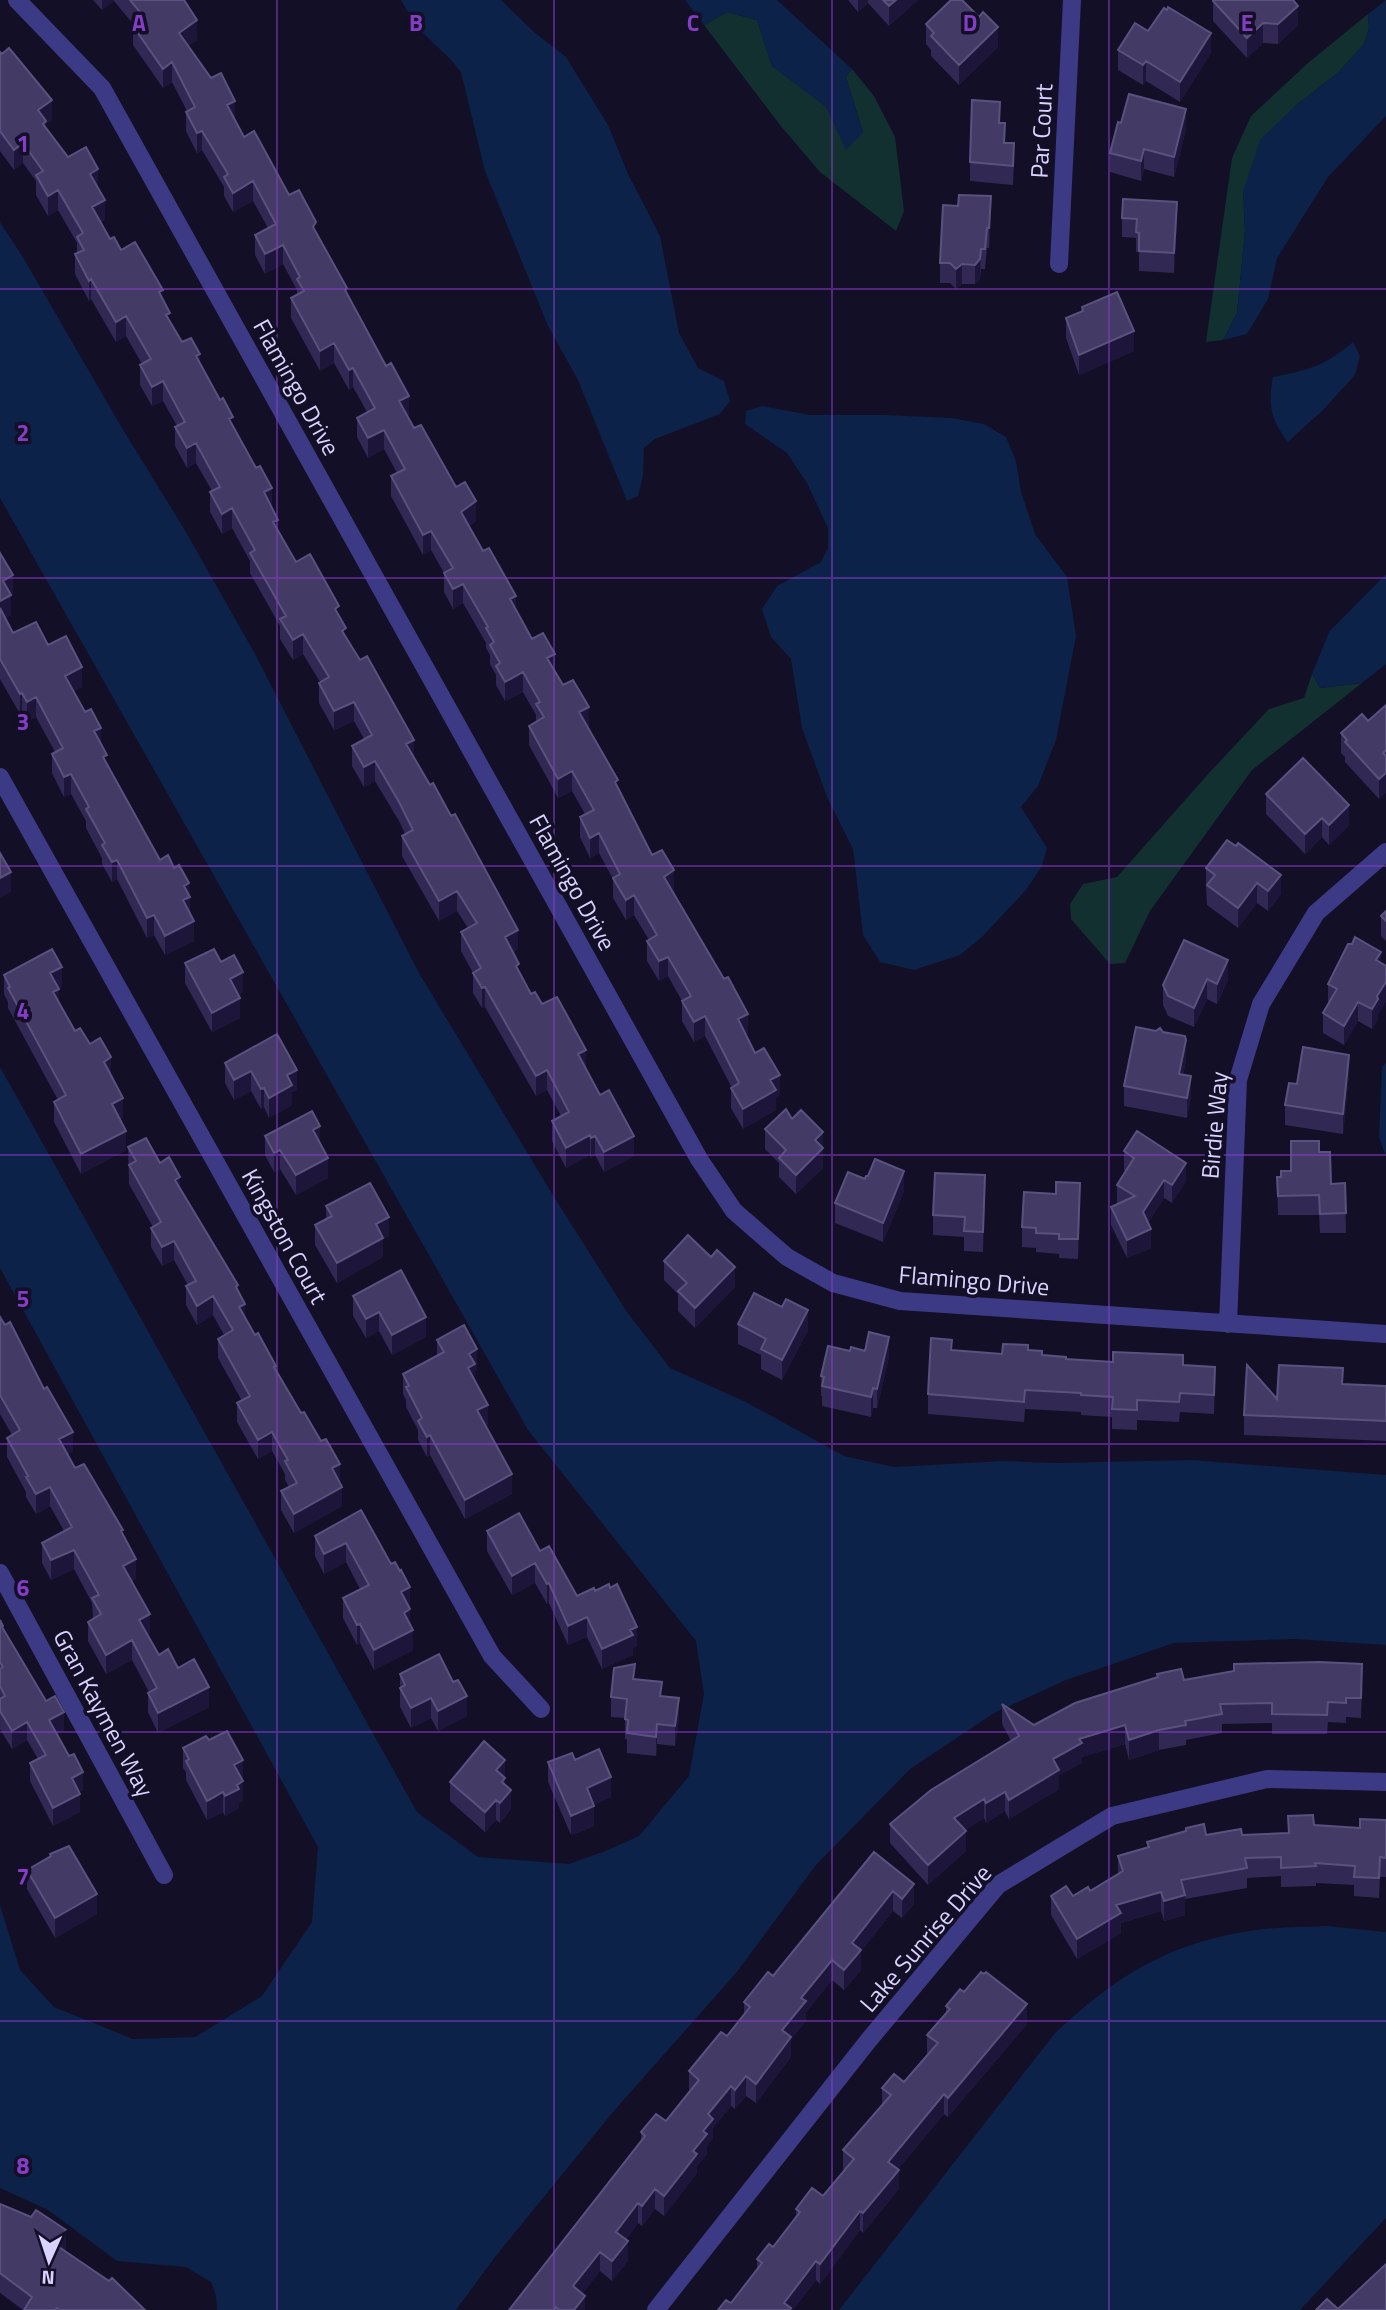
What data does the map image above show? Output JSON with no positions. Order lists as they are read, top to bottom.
{
  "streets": {
    "street": [
      "Par Court",
      "Flamingo Drive",
      "Birdie Way",
      "Kingston Court",
      "Gran Kaymen Way",
      "Lake Sunrise Drive"
    ]
  },
  "crossings": [
    ["Flamingo Drive", "Birdie Way"]
  ],
  "north": "bottom",
  "grid": {
    "columns": [
      "A",
      "B",
      "C",
      "D",
      "E"
    ],
    "rows": [
      "1",
      "2",
      "3",
      "4",
      "5",
      "6",
      "7",
      "8"
    ]
  }
}
